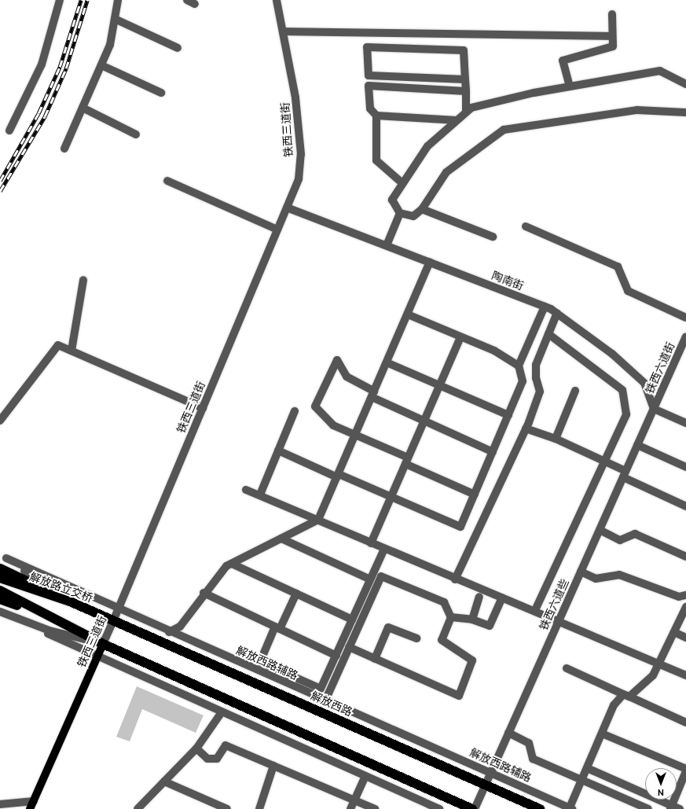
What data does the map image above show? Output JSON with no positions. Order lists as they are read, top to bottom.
{
  "streets": {
    "highway": ["解放路立交桥", "解放西路"],
    "main road": ["铁西三道街"],
    "street": [
      "陶南街",
      "铁西六道街",
      "铁西六道些",
      "解放西路辅路"
    ]
  },
  "crossings": [
    ["铁西三道街", "陶南街"],
    ["铁西三道街", "解放路立交桥"],
    ["铁西三道街", "解放西路辅路"],
    ["铁西三道街", "解放西路"],
    ["陶南街", "铁西六道街"],
    ["陶南街", "铁西六道些"],
    ["铁西六道街", "铁西六道些"],
    ["解放路立交桥", "解放西路"],
    ["铁西六道些", "解放西路辅路"],
    ["铁西六道些", "解放西路"]
  ],
  "north": "bottom"
}
